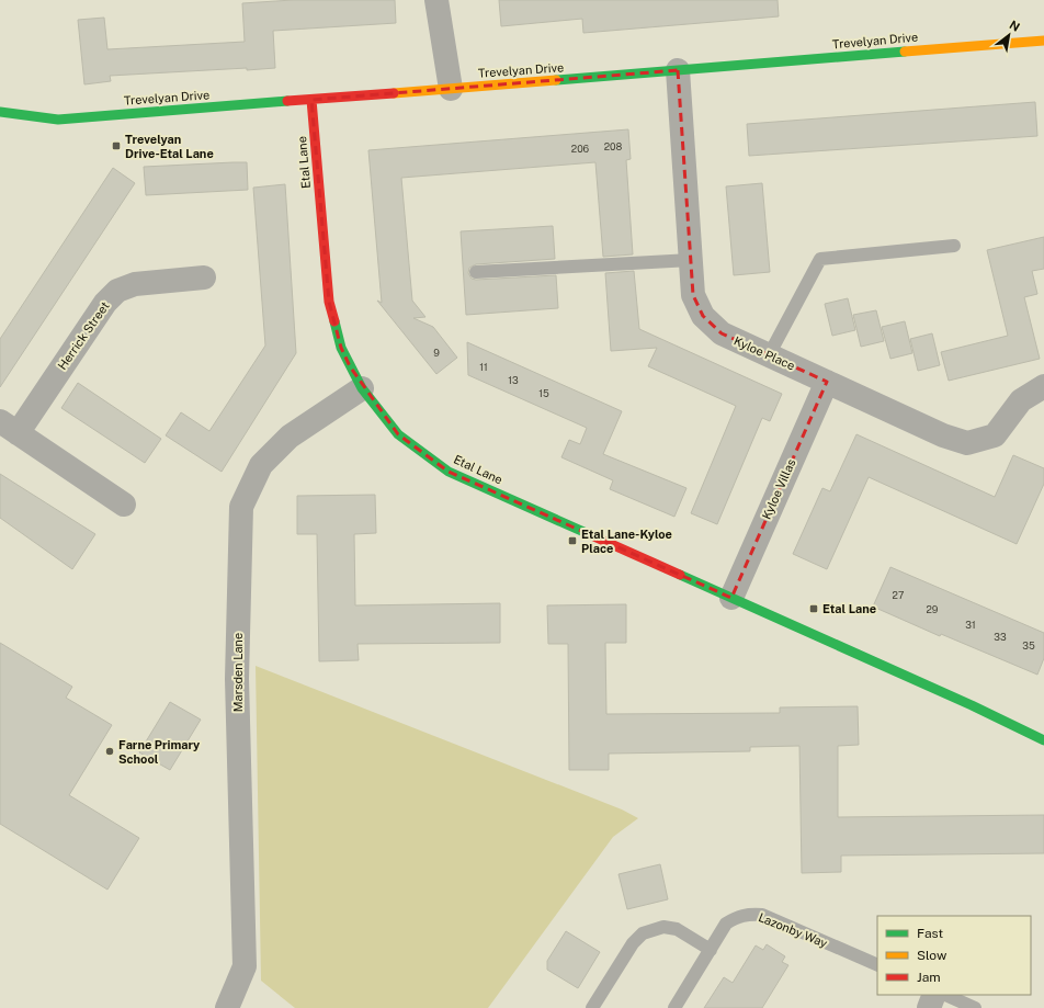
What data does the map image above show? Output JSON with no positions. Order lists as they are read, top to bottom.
{
  "streets": {
    "street": [
      "Trevelyan Drive",
      "Etal Lane",
      "Herrick Street",
      "Kyloe Place",
      "Kyloe Villas",
      "Marsden Lane"
    ],
    "lane": ["Lazonby Way"]
  },
  "crossings": [
    ["Trevelyan Drive", "Etal Lane"],
    ["Trevelyan Drive", "Kyloe Place"],
    ["Etal Lane", "Kyloe Villas"],
    ["Etal Lane", "Marsden Lane"],
    ["Kyloe Place", "Kyloe Villas"]
  ],
  "places": {
    "transit": ["Trevelyan Drive-Etal Lane", "Etal Lane-Kyloe Place", "Etal Lane"],
    "other": ["Farne Primary School"]
  },
  "house_numbers": [
    "208",
    "206",
    "9",
    "11",
    "13",
    "15",
    "27",
    "29",
    "31",
    "33",
    "35"
  ],
  "legend": ["Fast", "Slow", "Jam"],
  "north": "top right"
}
